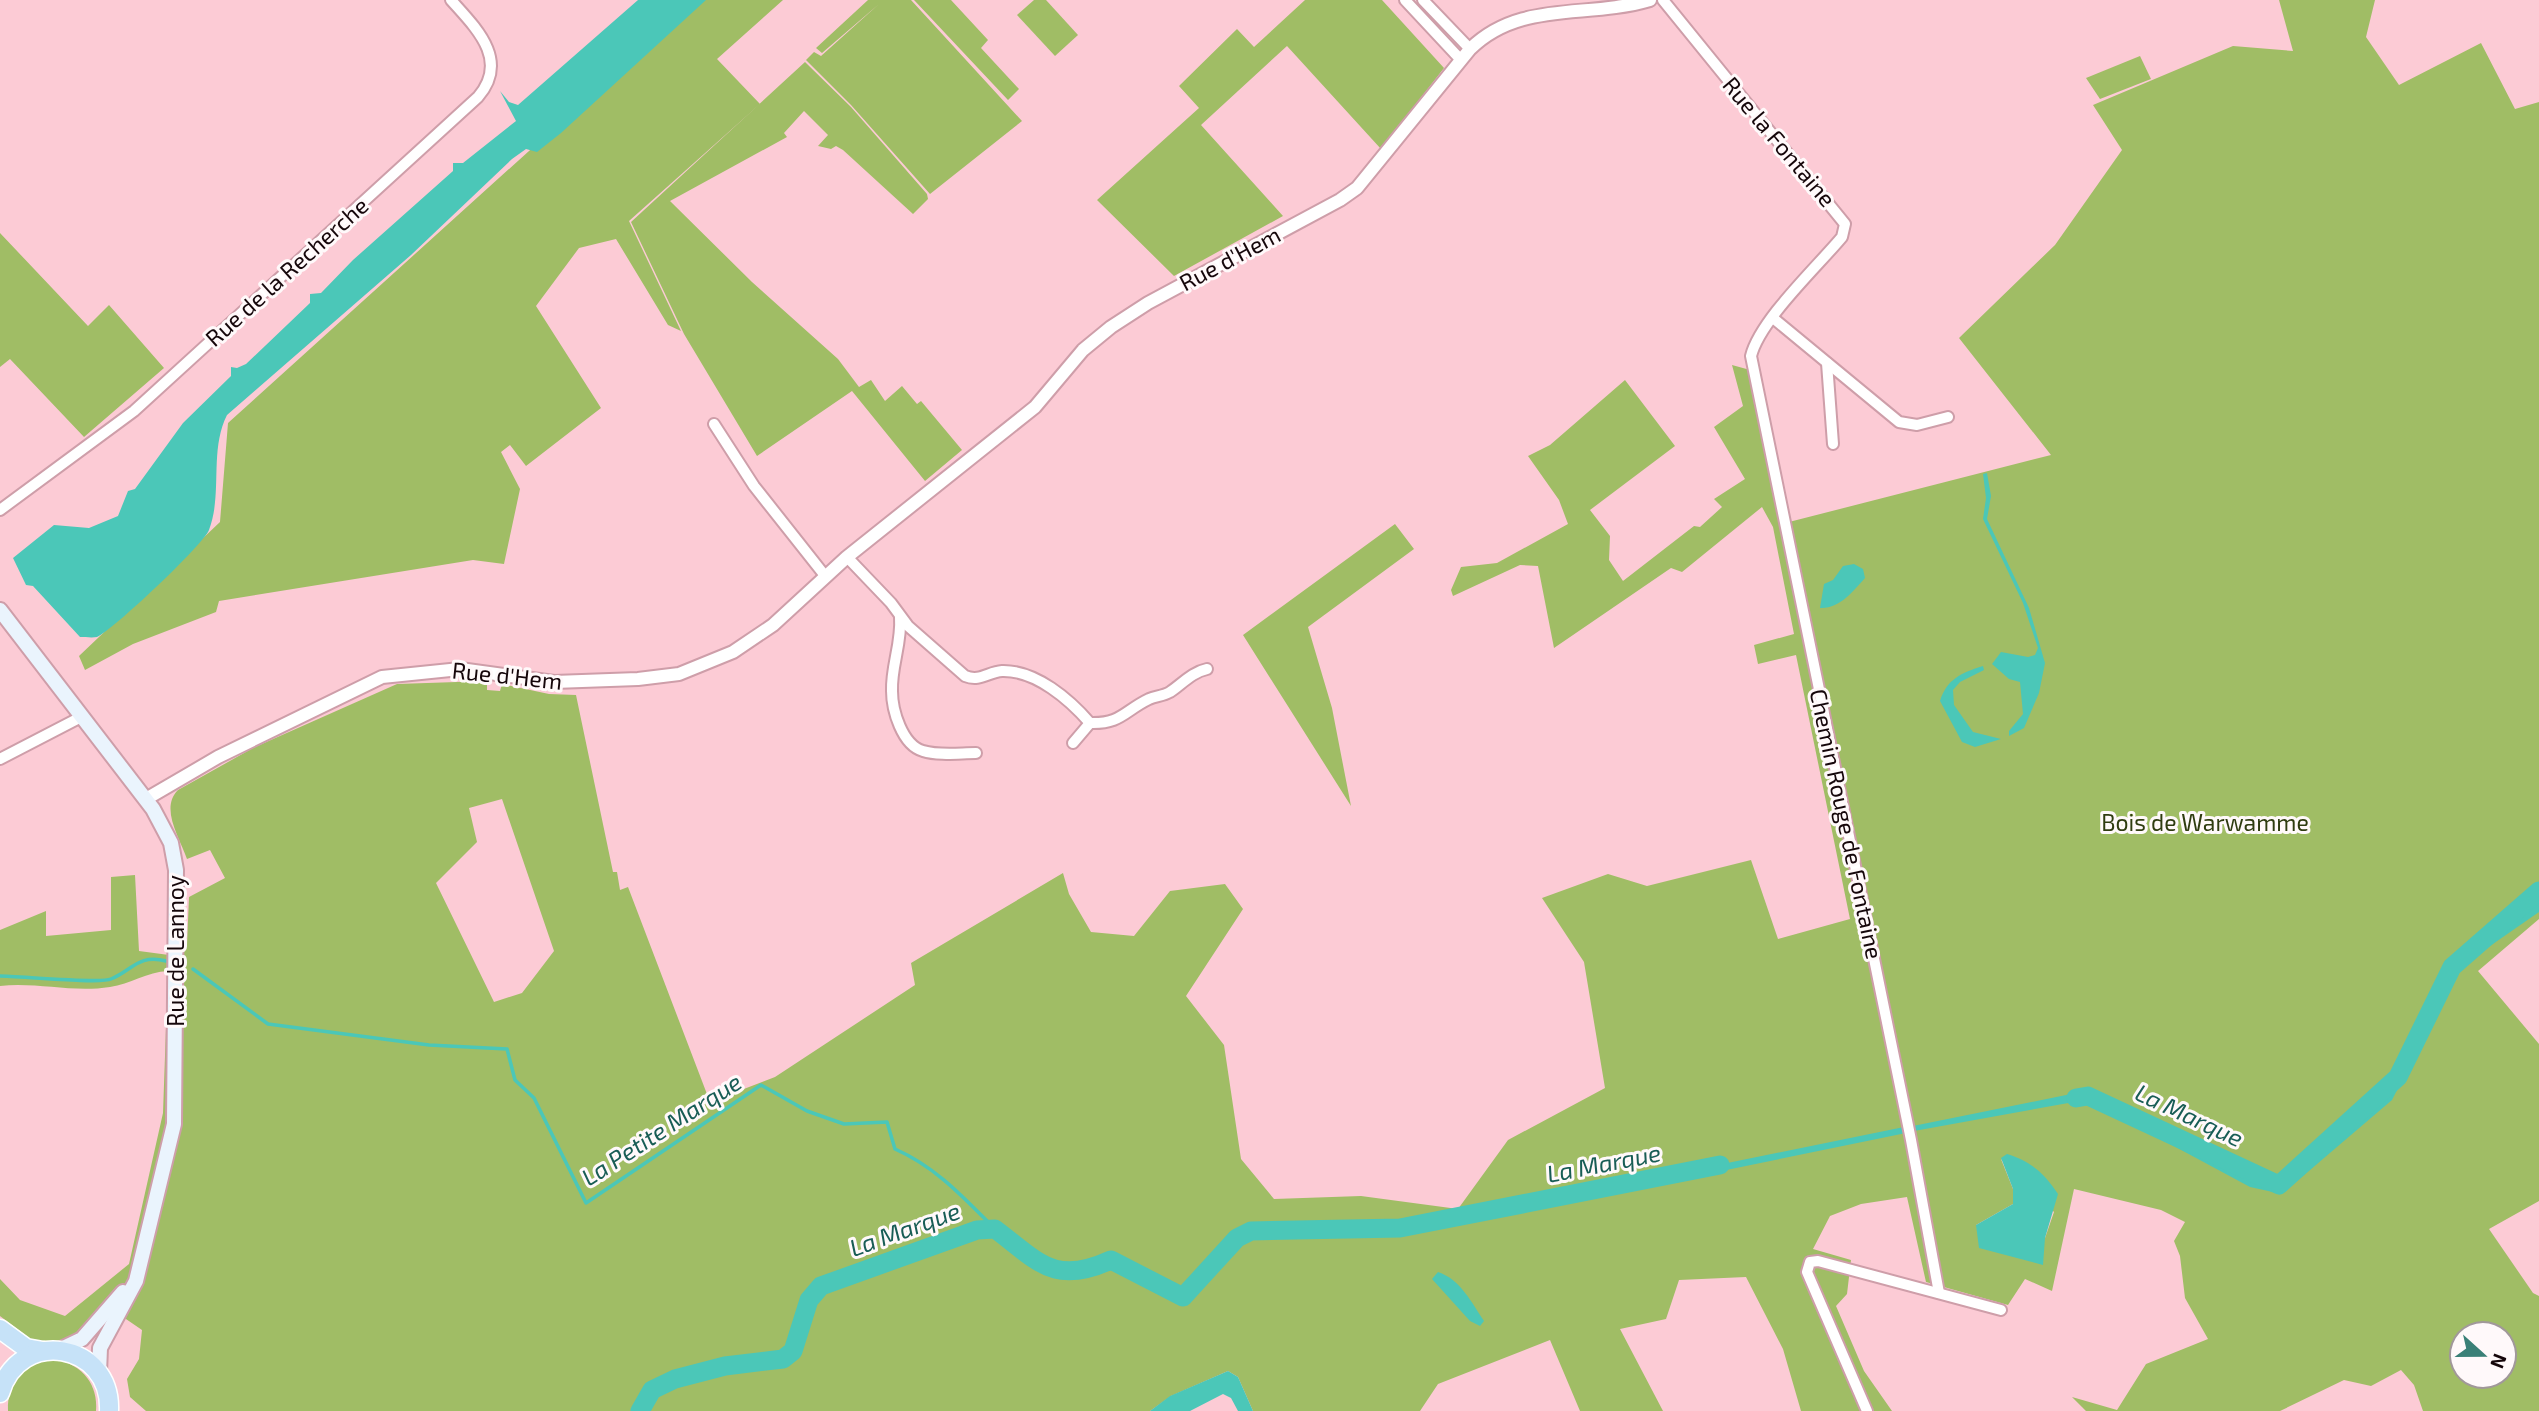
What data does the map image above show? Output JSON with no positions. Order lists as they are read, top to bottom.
{
  "streets": {
    "main road": ["Rue de Lannoy"],
    "street": [
      "Rue la Fontaine",
      "Rue d'Hem",
      "Rue de la Recherche",
      "Chemin Rouge de Fontaine"
    ]
  },
  "crossings": [
    ["Rue la Fontaine", "Chemin Rouge de Fontaine"],
    ["Rue d'Hem", "Rue de Lannoy"]
  ],
  "water": ["La Marque", "La Petite Marque"],
  "parks": ["Bois de Warwamme"],
  "north": "right"
}
